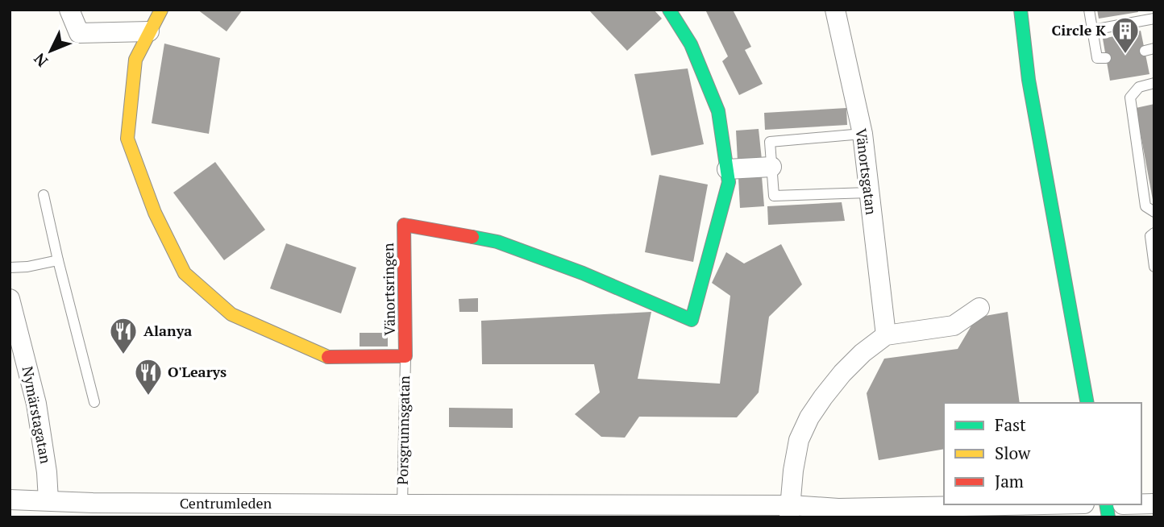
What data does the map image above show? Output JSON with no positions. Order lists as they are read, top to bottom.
{
  "streets": {
    "street": [
      "Vänortsgatan",
      "Vänortsringen",
      "Nymärstagatan",
      "Centrumleden"
    ],
    "lane": ["Porsgrunnsgatan"]
  },
  "crossings": [
    ["Vänortsringen", "Porsgrunnsgatan"],
    ["Nymärstagatan", "Centrumleden"],
    ["Porsgrunnsgatan", "Centrumleden"]
  ],
  "places": {
    "building": ["Circle K"],
    "restaurant": ["Alanya", "O'Learys"]
  },
  "legend": ["Fast", "Slow", "Jam"],
  "north": "bottom left"
}
